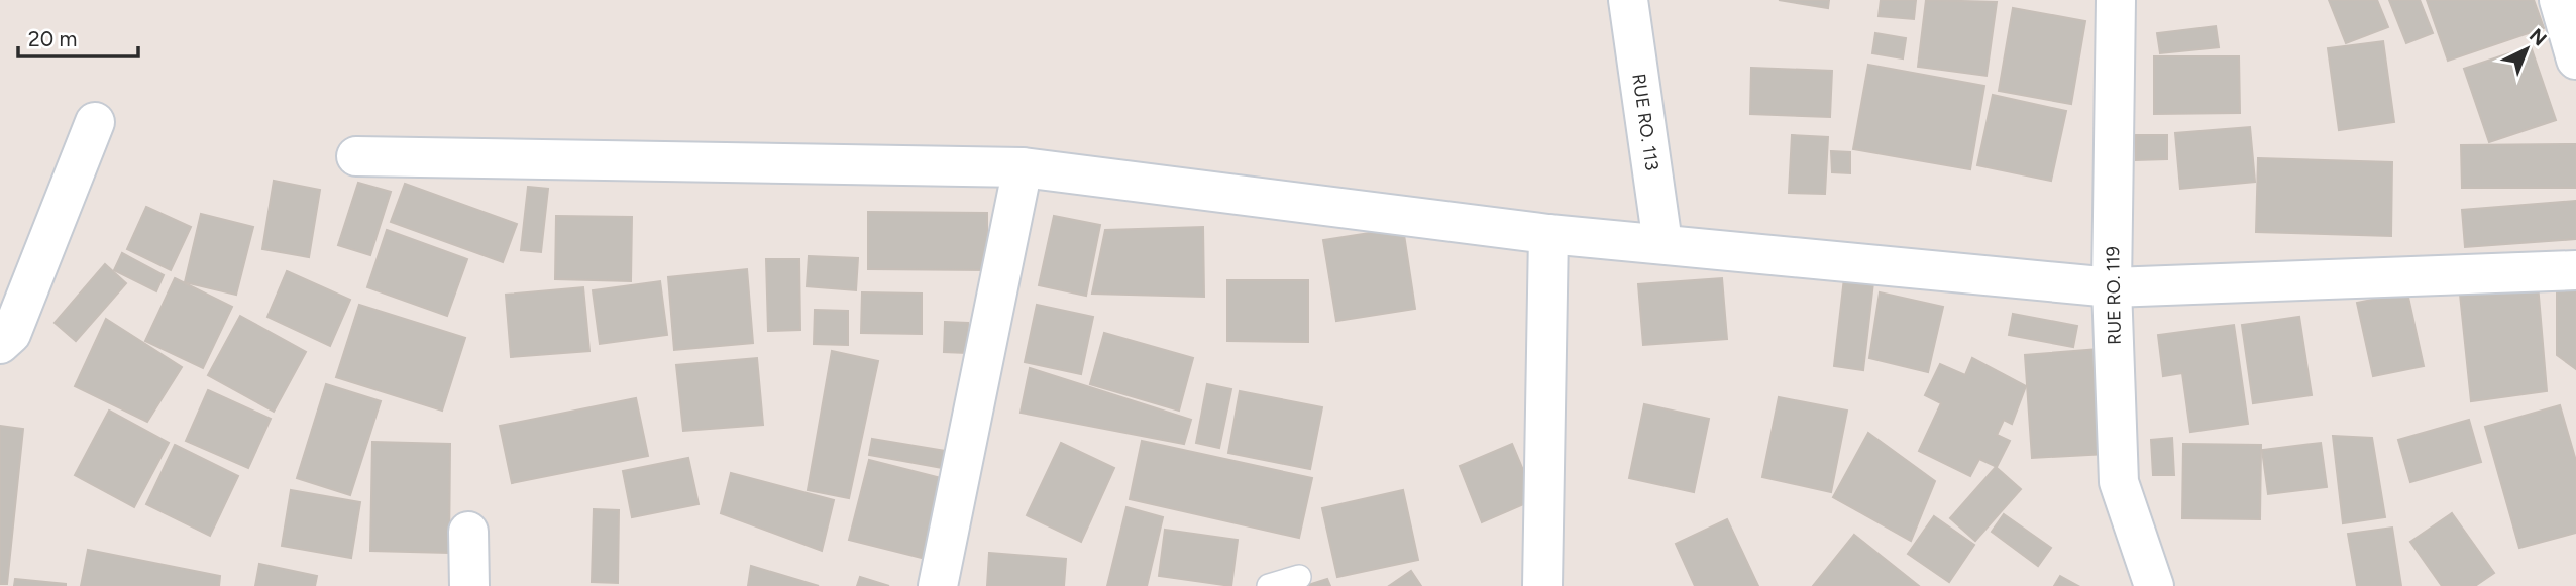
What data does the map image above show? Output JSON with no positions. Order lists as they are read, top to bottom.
{
  "streets": {
    "street": ["RUE RO. 113", "RUE RO. 119"]
  },
  "scale_bar": "20 m",
  "north": "top right"
}
